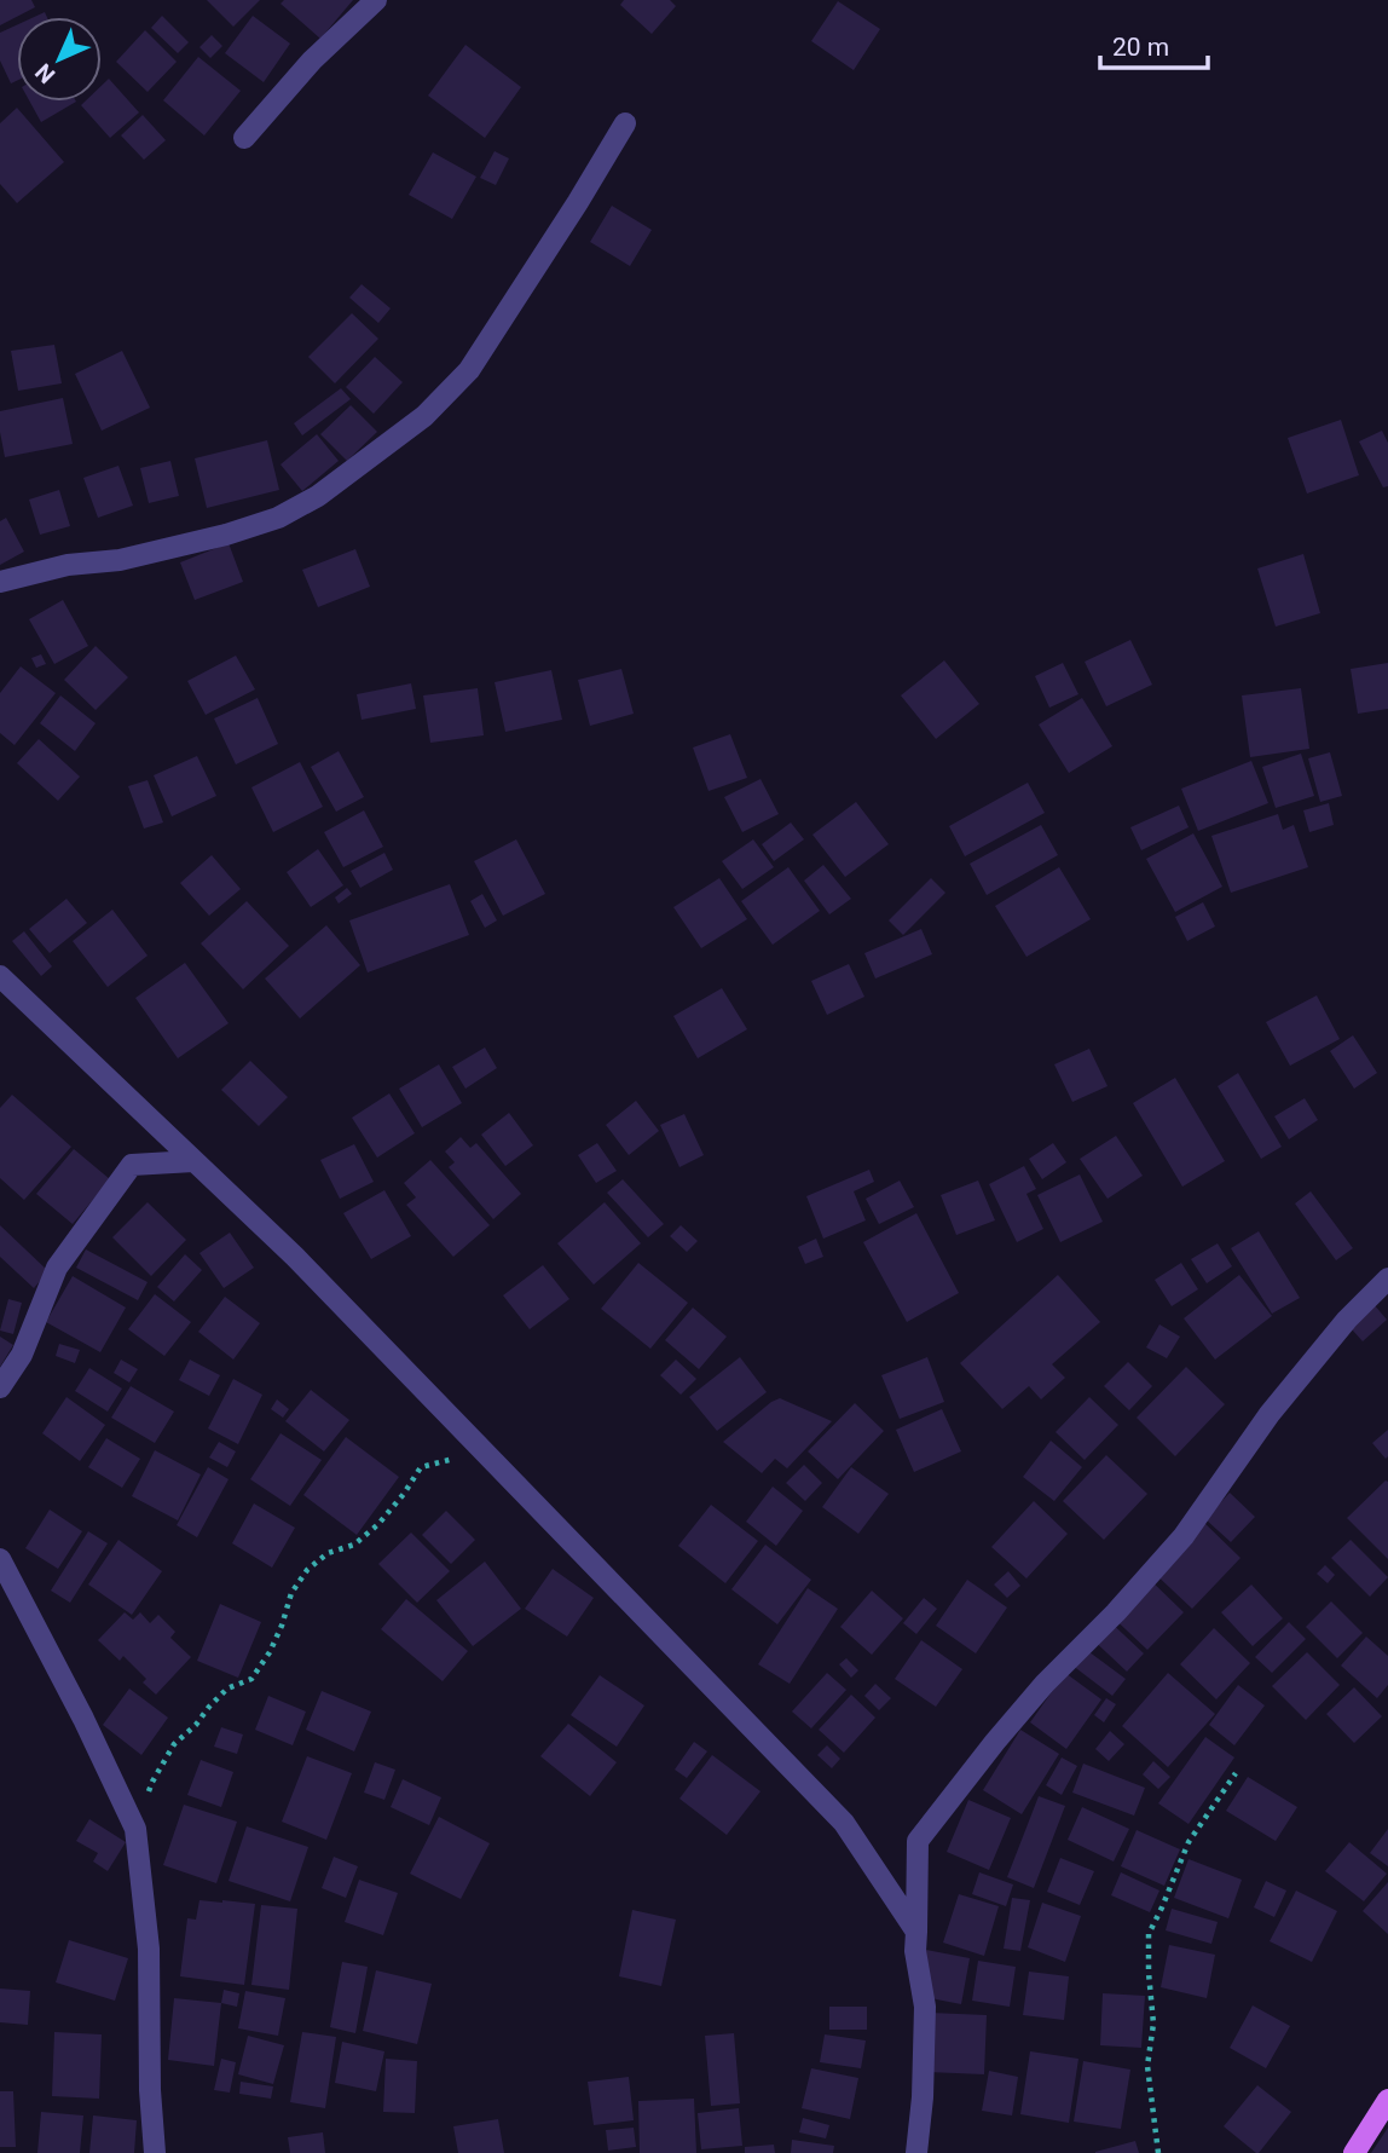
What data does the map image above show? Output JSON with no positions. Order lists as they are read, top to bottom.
{
  "scale_bar": "20 m",
  "north": "bottom left"
}
